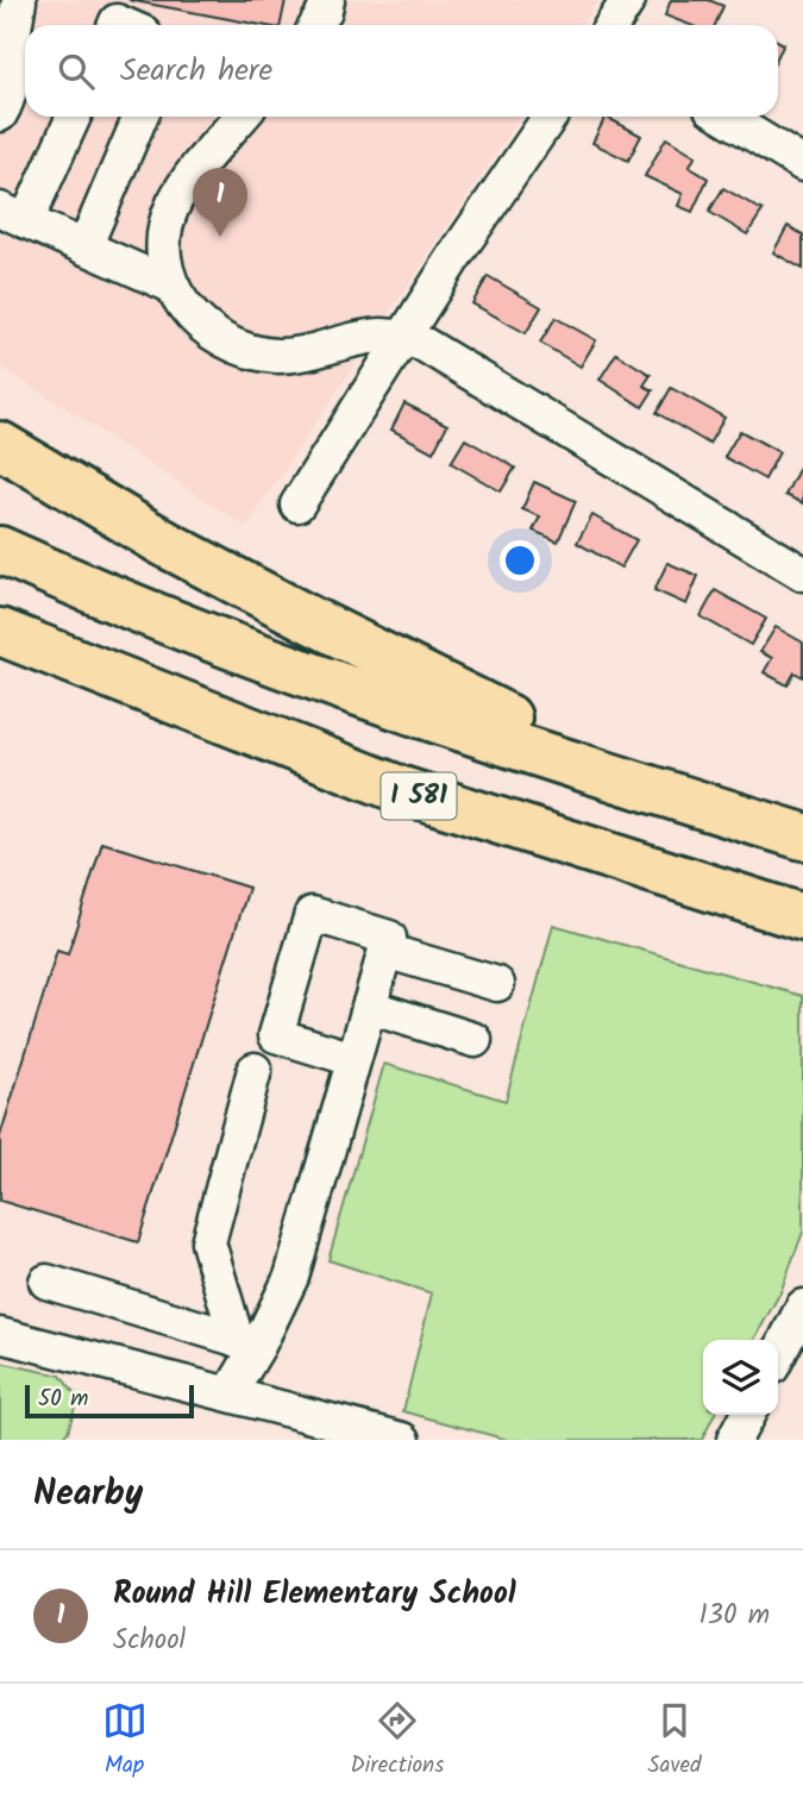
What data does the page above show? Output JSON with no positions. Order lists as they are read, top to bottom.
{
  "streets": {
    "highway": ["I 581"]
  },
  "scale_bar": "50 m",
  "page": {
    "search": "Search here",
    "pins": "1",
    "scale": "50 m",
    "heading": "Nearby",
    "list": [
      {
        "mark": "1",
        "name": "Round Hill Elementary School",
        "note": "School",
        "value": "130 m"
      }
    ],
    "nav": ["Map", "Directions", "Saved"]
  }
}
